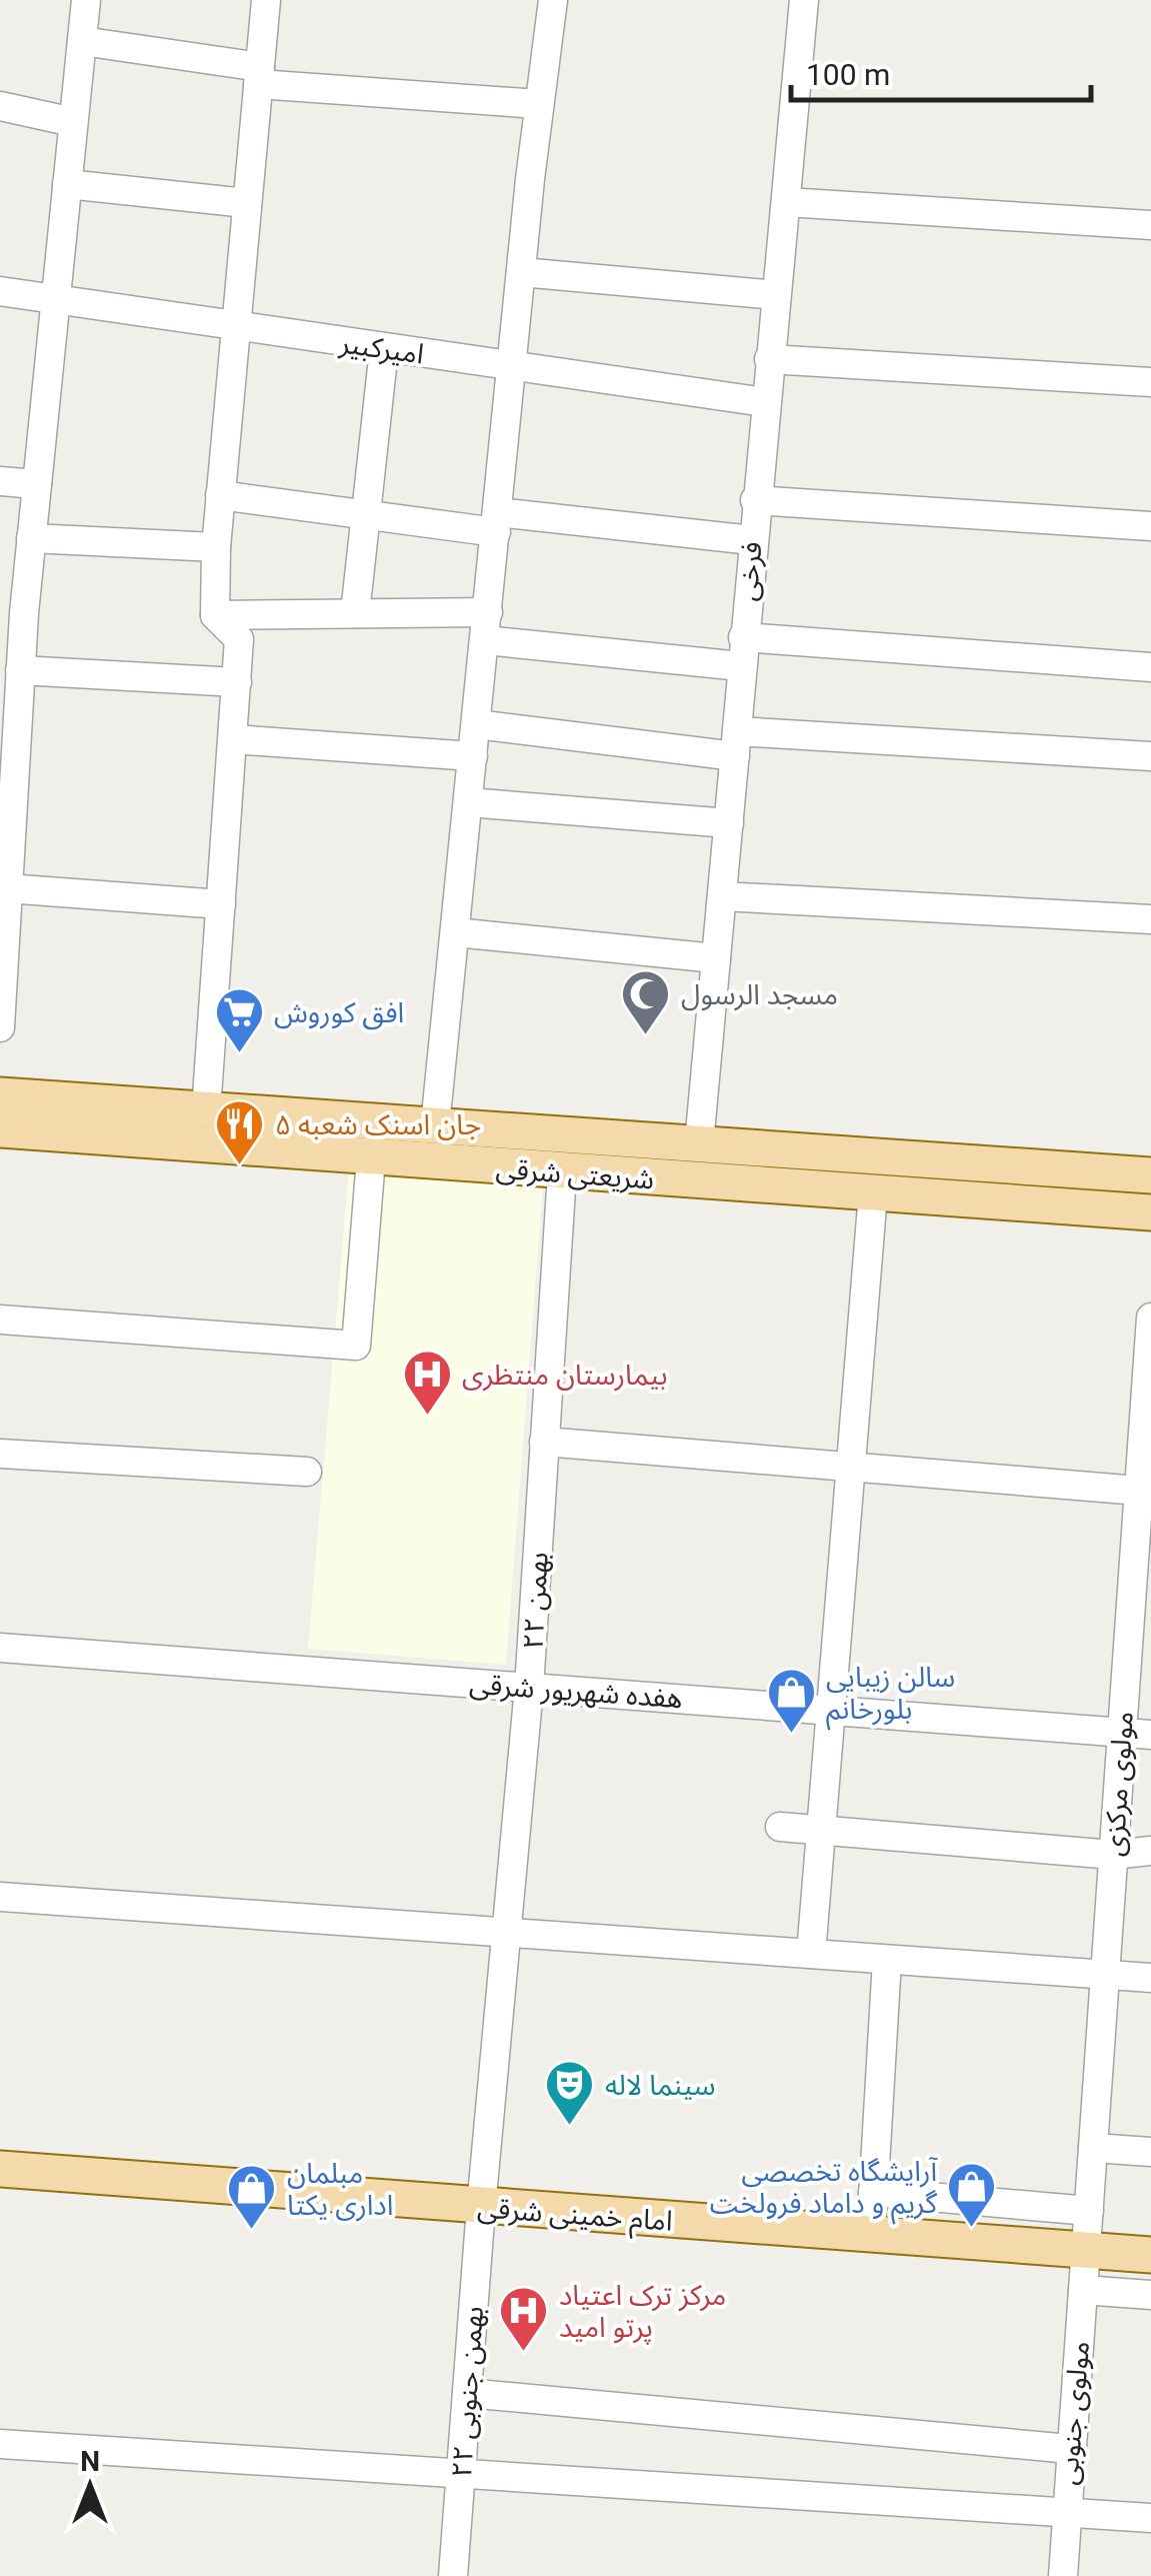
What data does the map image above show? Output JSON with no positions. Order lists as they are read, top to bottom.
{
  "streets": {
    "main road": ["شریعتی شرقی", "امام خمینی شرقی"],
    "street": [
      "امیرکبیر",
      "فرخی",
      "۲۲ بهمن",
      "هفده شهریور شرقی",
      "مولوی مرکزی",
      "۲۲ بهمن جنوبی",
      "مولوی جنوبی"
    ]
  },
  "crossings": [
    ["امیرکبیر", "فرخی"],
    ["فرخی", "شریعتی شرقی"],
    ["شریعتی شرقی", "۲۲ بهمن"],
    ["۲۲ بهمن", "هفده شهریور شرقی"],
    ["۲۲ بهمن", "امام خمینی شرقی"],
    ["۲۲ بهمن", "۲۲ بهمن جنوبی"],
    ["هفده شهریور شرقی", "مولوی مرکزی"],
    ["مولوی مرکزی", "امام خمینی شرقی"],
    ["مولوی مرکزی", "مولوی جنوبی"],
    ["امام خمینی شرقی", "۲۲ بهمن جنوبی"],
    ["امام خمینی شرقی", "مولوی جنوبی"]
  ],
  "places": {
    "mosque": ["مسجد الرسول"],
    "supermarket": ["افق کوروش"],
    "restaurant": ["جان اسنک شعبه ۵"],
    "hospital": ["بیمارستان منتظری", "مرکز ترک اعتیاد پرتو امید"],
    "shop": ["سالن زیبایی بلورخانم", "آرایشگاه تخصصی گریم و داماد فرولخت", "مبلمان اداری یکتا"],
    "theatre": ["سینما لاله"]
  },
  "scale_bar": "100 m",
  "north": "top"
}
